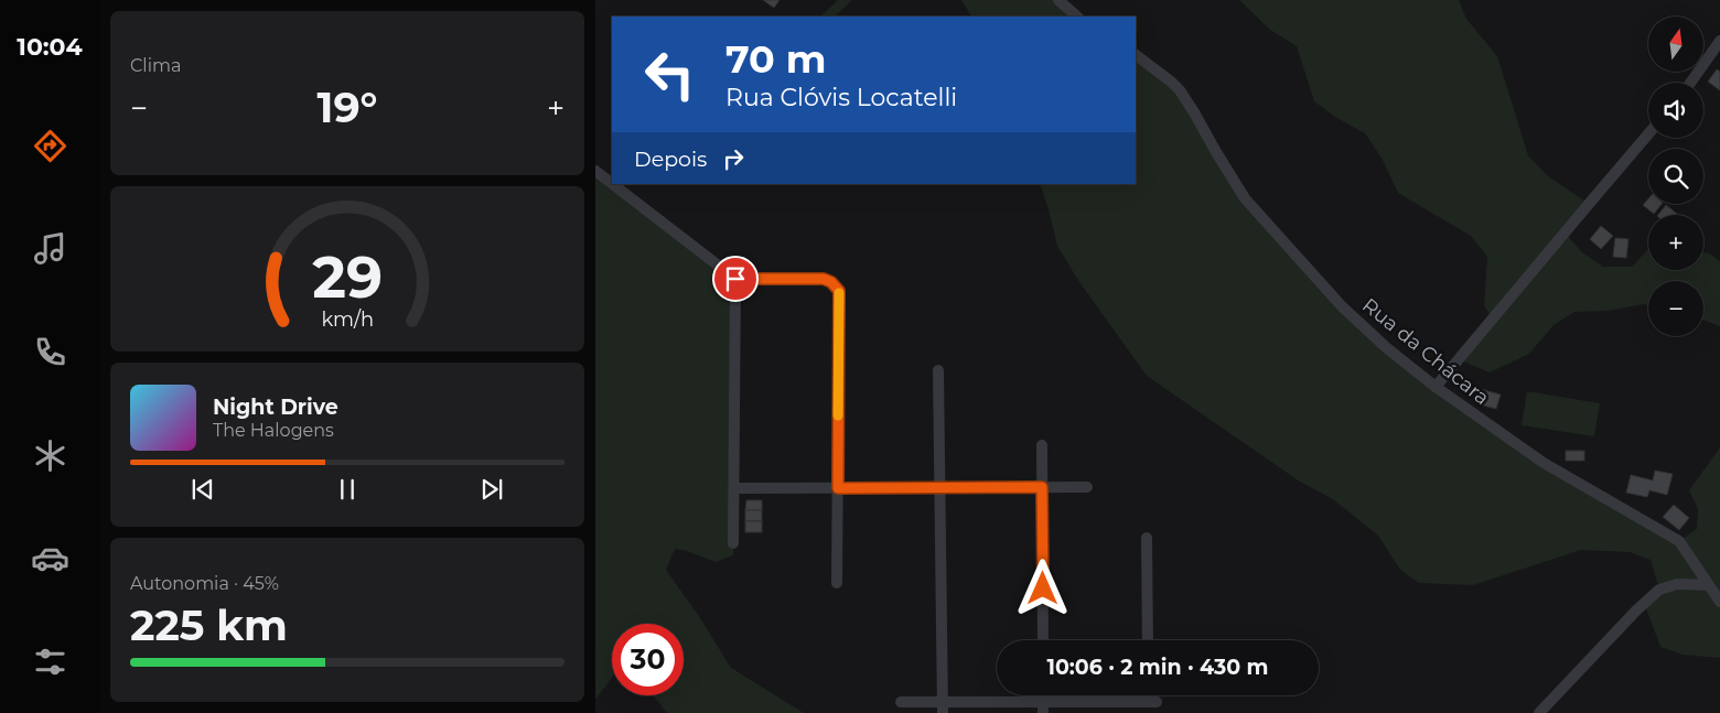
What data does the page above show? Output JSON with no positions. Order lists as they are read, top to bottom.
{
  "streets": {
    "street": ["Rua da Chácara"]
  },
  "north": "top",
  "page": {
    "tabs": "10:04",
    "tile": [
      "Clima",
      ["Autonomia · 45%", "225 km"]
    ],
    "map_buttons": ["+", "−"],
    "turn": ["70 m", "Rua Clóvis Locatelli"],
    "heat": ["−", "19°", "+"],
    "then": "Depois",
    "song": ["Night Drive", "The Halogens"],
    "limit": "30",
    "trip": "10:06 · 2 min · 430 m",
    "gauge": ["29", "km/h"]
  }
}
